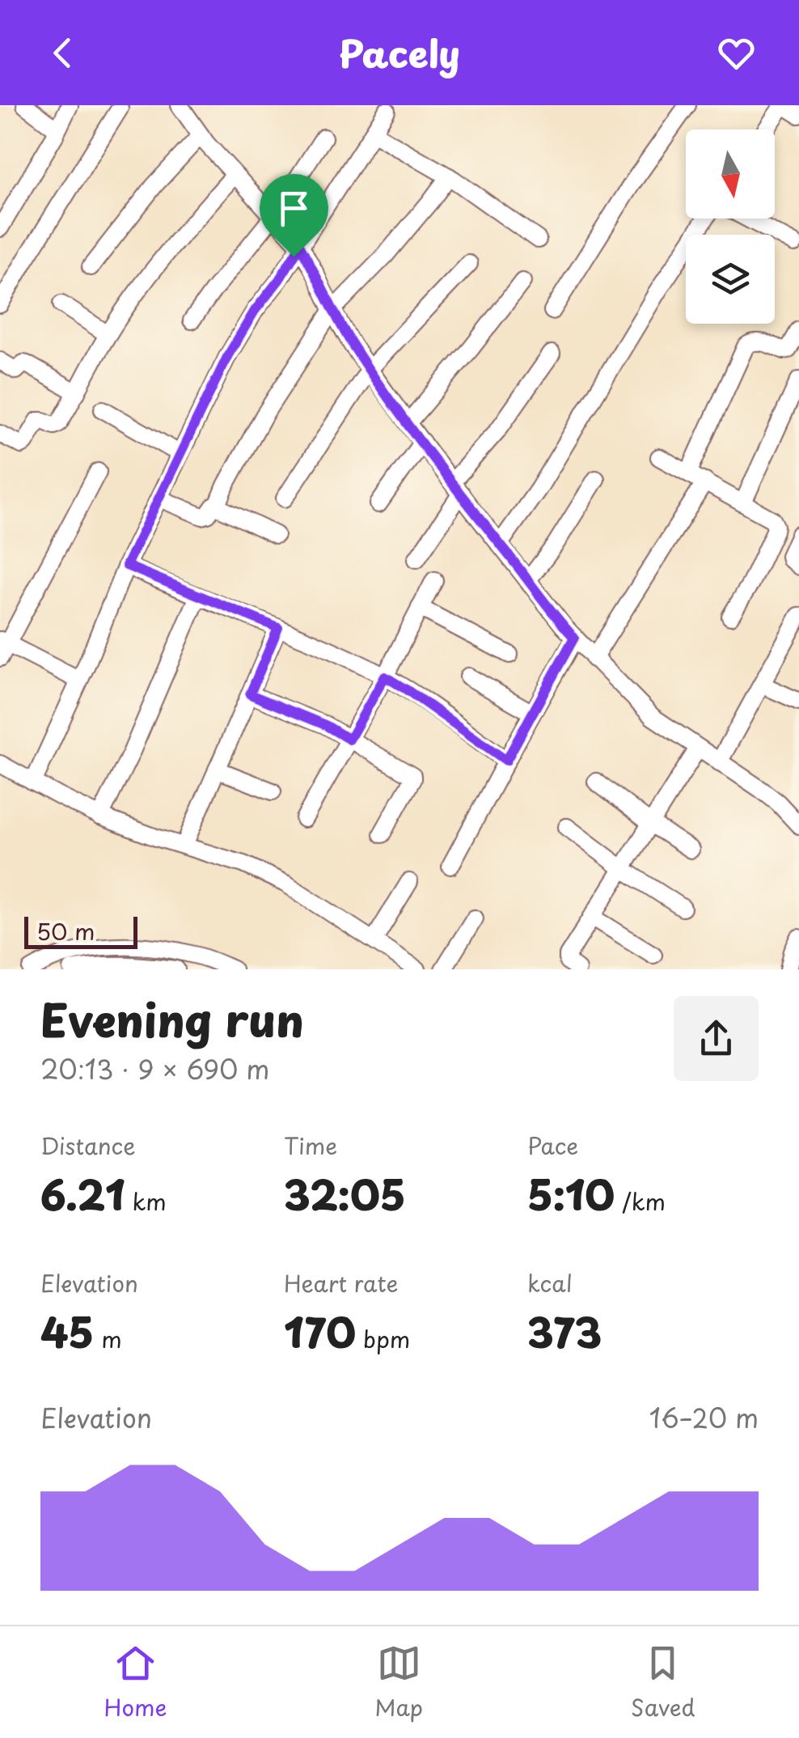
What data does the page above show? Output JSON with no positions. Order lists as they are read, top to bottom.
{
  "scale_bar": "50 m",
  "north": "bottom",
  "page": {
    "header": "Pacely",
    "scale": "50 m",
    "heading": ["Evening run", "20:13 · 9 × 690 m"],
    "stats": [
      ["Distance", "6.21 km"],
      ["Time", "32:05"],
      ["Pace", "5:10 /km"],
      ["Elevation", "45 m"],
      ["Heart rate", "170 bpm"],
      ["kcal", "373"]
    ],
    "chart": ["Elevation", "16–20 m"],
    "tabs": ["Home", "Map", "Saved"]
  }
}
